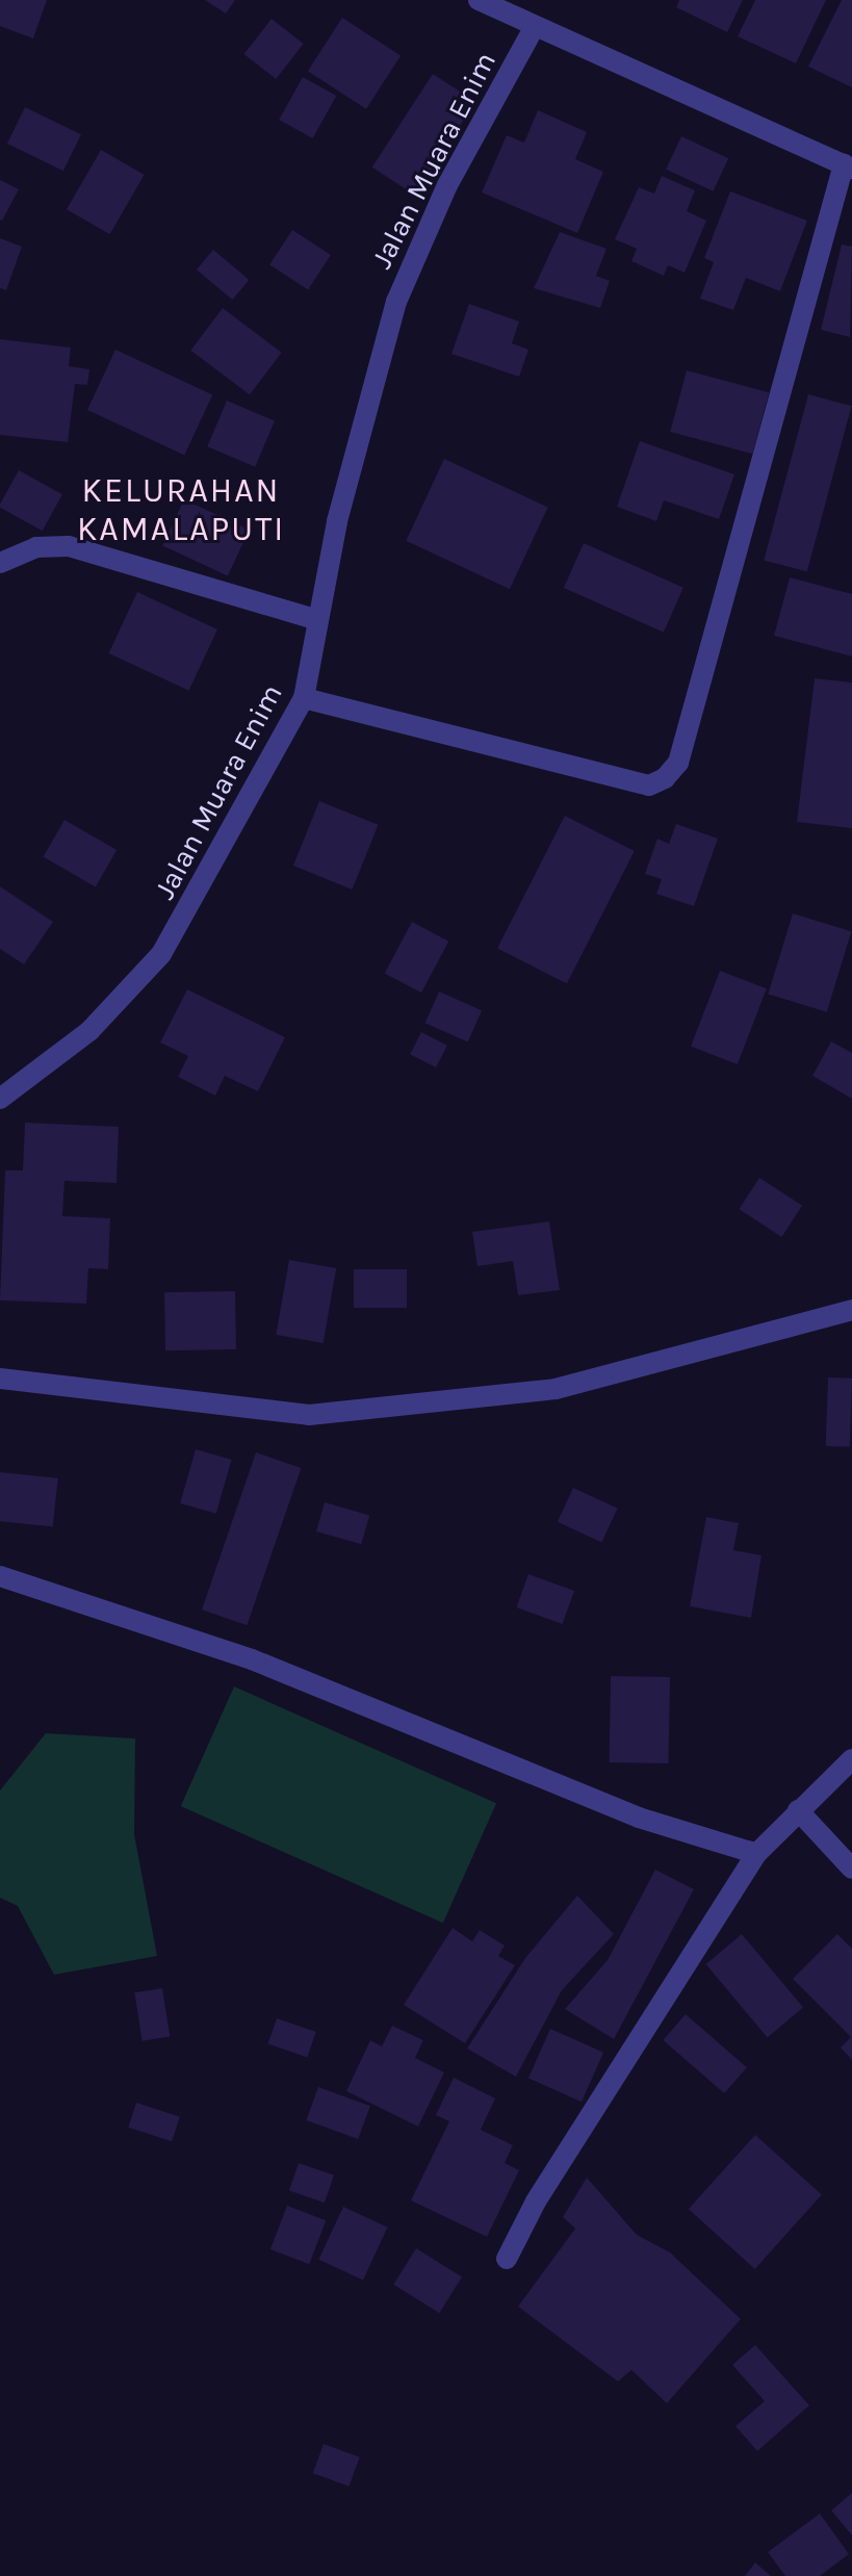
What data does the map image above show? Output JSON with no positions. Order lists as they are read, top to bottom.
{
  "streets": {
    "street": ["Jalan Muara Enim"]
  },
  "districts": ["KELURAHAN KAMALAPUTI"]
}
